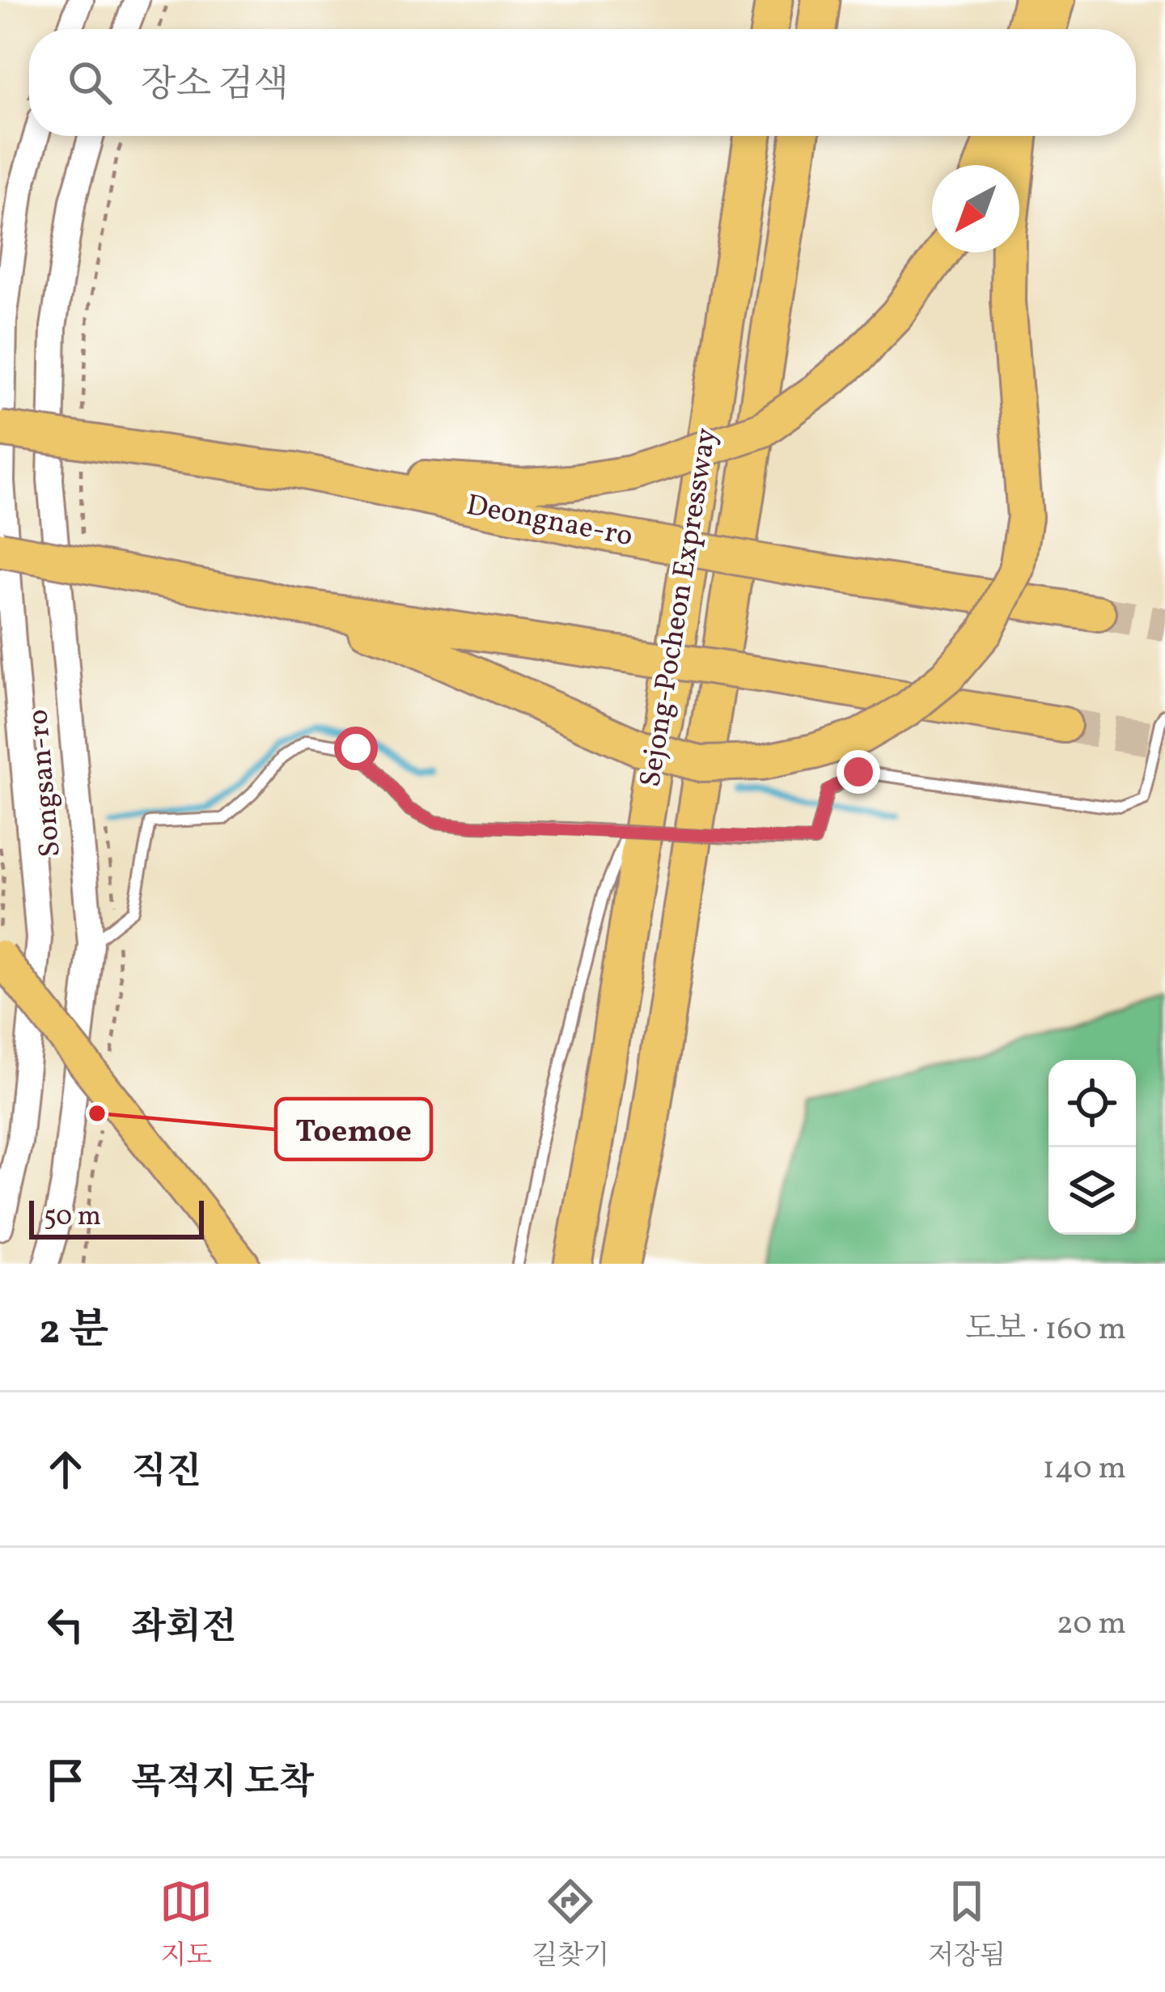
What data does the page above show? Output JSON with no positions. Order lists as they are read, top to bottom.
{
  "streets": {
    "highway": ["Deongnae-ro", "Sejong-Pocheon Expressway"],
    "street": ["Songsan-ro"]
  },
  "places": ["Toemoe"],
  "scale_bar": "50 m",
  "north": "bottom left",
  "page": {
    "search": "장소 검색",
    "scale": "50 m",
    "heading": ["2 분", "도보 · 160 m"],
    "list": [
      ["직진", "140 m"],
      ["좌회전", "20 m"],
      "목적지 도착"
    ],
    "nav": ["지도", "길찾기", "저장됨"]
  }
}
